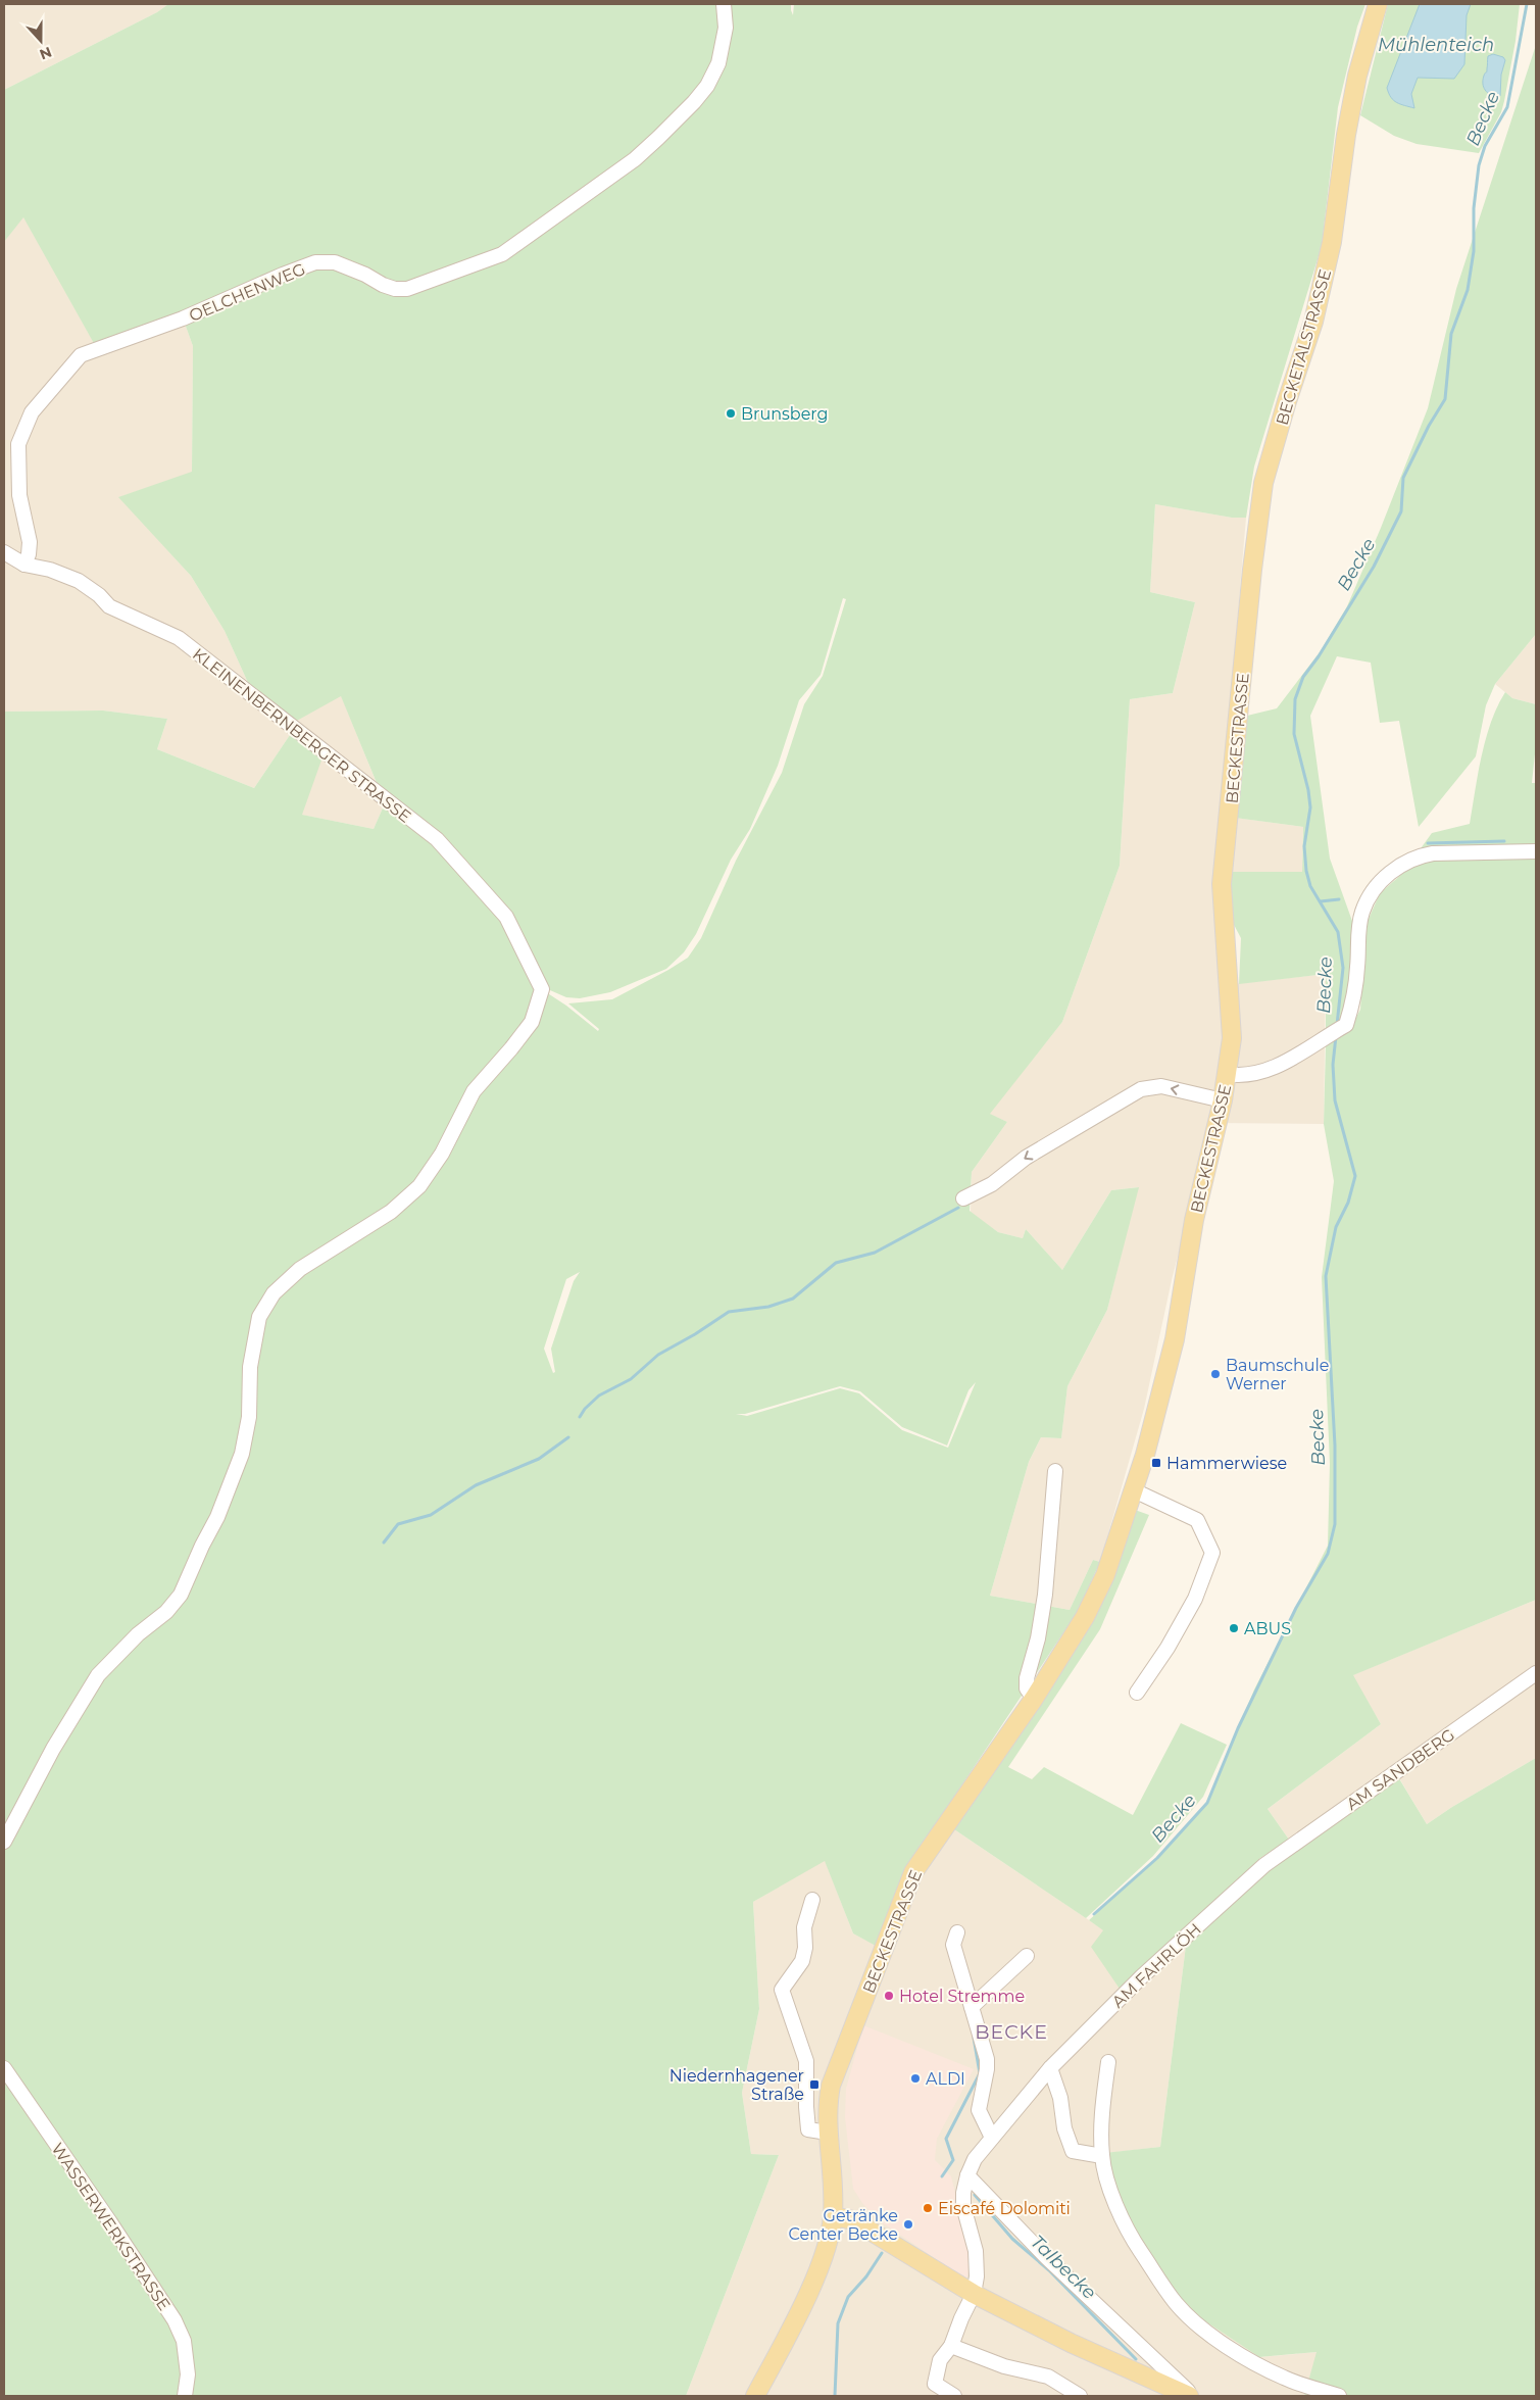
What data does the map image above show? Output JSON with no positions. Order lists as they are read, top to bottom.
{
  "streets": {
    "main road": ["BECKETALSTRASSE", "BECKESTRASSE"],
    "street": [
      "OELCHENWEG",
      "KLEINENBERNBERGER STRASSE",
      "AM SANDBERG",
      "AM FAHRLÖH",
      "WASSERWERKSTRASSE"
    ]
  },
  "crossings": [
    ["OELCHENWEG", "KLEINENBERNBERGER STRASSE"],
    ["BECKETALSTRASSE", "BECKESTRASSE"],
    ["AM SANDBERG", "AM FAHRLÖH"]
  ],
  "districts": ["BECKE"],
  "water": ["Mühlenteich", "Becke", "Talbecke"],
  "places": {
    "other": [
      "Brunsberg",
      "Baumschule Werner",
      "ABUS",
      "Hotel Stremme",
      "ALDI",
      "Eiscafé Dolomiti",
      "Getränke Center Becke"
    ],
    "transit": ["Hammerwiese", "Niedernhagener Straße"]
  },
  "north": "bottom"
}
